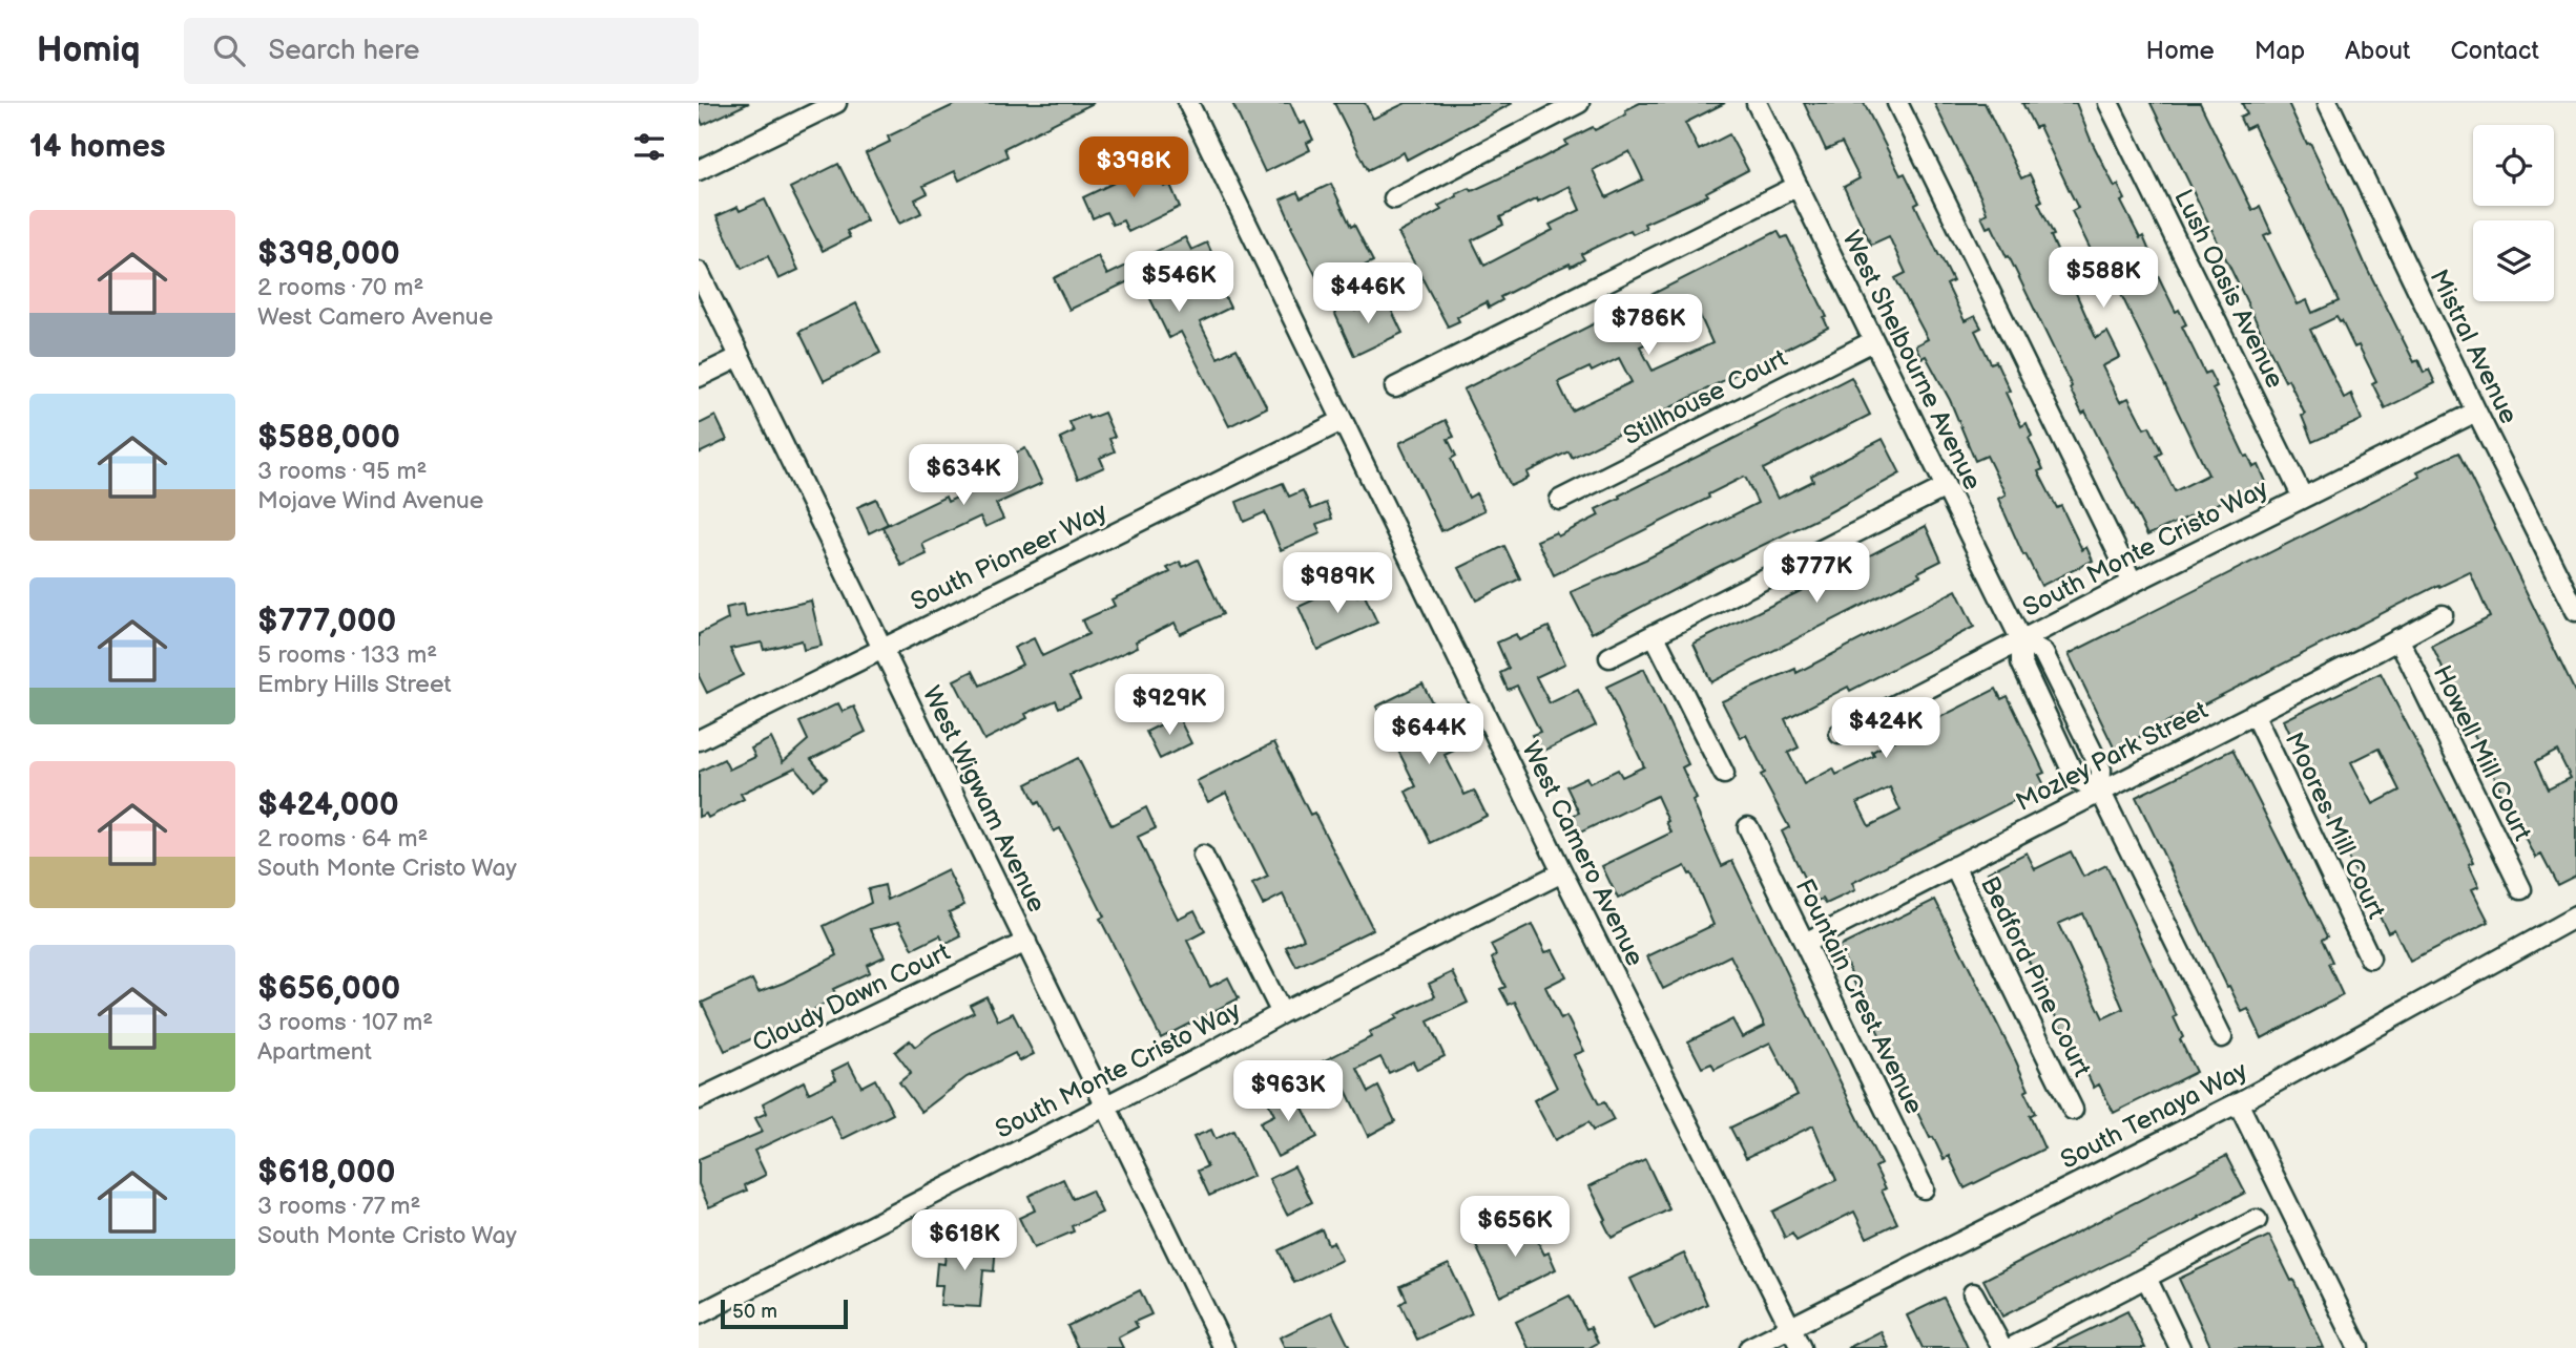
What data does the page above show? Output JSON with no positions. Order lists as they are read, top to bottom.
{
  "streets": {
    "street": [
      "Lush Oasis Avenue",
      "Mistral Avenue",
      "West Shelbourne Avenue",
      "Stillhouse Court",
      "South Monte Cristo Way",
      "South Pioneer Way",
      "Howell Mill Court",
      "Mozley Park Street",
      "West Wigwam Avenue",
      "Moores Mill Court",
      "West Camero Avenue",
      "Bedford Pine Court",
      "Fountain Crest Avenue",
      "Cloudy Dawn Court",
      "South Tenaya Way"
    ]
  },
  "crossings": [
    ["Lush Oasis Avenue", "South Monte Cristo Way"],
    ["Mistral Avenue", "South Monte Cristo Way"],
    ["West Shelbourne Avenue", "Stillhouse Court"],
    ["West Shelbourne Avenue", "South Monte Cristo Way"],
    ["West Shelbourne Avenue", "Mozley Park Street"],
    ["South Monte Cristo Way", "West Wigwam Avenue"],
    ["South Monte Cristo Way", "West Camero Avenue"],
    ["South Pioneer Way", "West Wigwam Avenue"],
    ["South Pioneer Way", "West Camero Avenue"],
    ["Howell Mill Court", "Mozley Park Street"],
    ["Mozley Park Street", "Moores Mill Court"],
    ["Mozley Park Street", "Bedford Pine Court"],
    ["Mozley Park Street", "Fountain Crest Avenue"],
    ["West Wigwam Avenue", "Cloudy Dawn Court"],
    ["West Camero Avenue", "South Tenaya Way"]
  ],
  "scale_bar": "50 m",
  "page": {
    "header": "Homiq",
    "search": "Search here",
    "nav": [
      "Home",
      "Map",
      "About",
      "Contact"
    ],
    "heading": "14 homes",
    "price": [
      "$398K",
      "$588K",
      "$546K",
      "$446K",
      "$786K",
      "$634K",
      "$777K",
      "$989K",
      "$929K",
      "$424K",
      "$644K",
      "$963K",
      "$656K",
      "$618K"
    ],
    "list": [
      {
        "name": "$398,000",
        "note": "2 rooms · 70 m² · West Camero Avenue"
      },
      {
        "name": "$588,000",
        "note": "3 rooms · 95 m² · Mojave Wind Avenue"
      },
      {
        "name": "$777,000",
        "note": "5 rooms · 133 m² · Embry Hills Street"
      },
      {
        "name": "$424,000",
        "note": "2 rooms · 64 m² · South Monte Cristo Way"
      },
      {
        "name": "$656,000",
        "note": "3 rooms · 107 m² · Apartment"
      },
      {
        "name": "$618,000",
        "note": "3 rooms · 77 m² · South Monte Cristo Way"
      }
    ],
    "scale": "50 m"
  }
}
